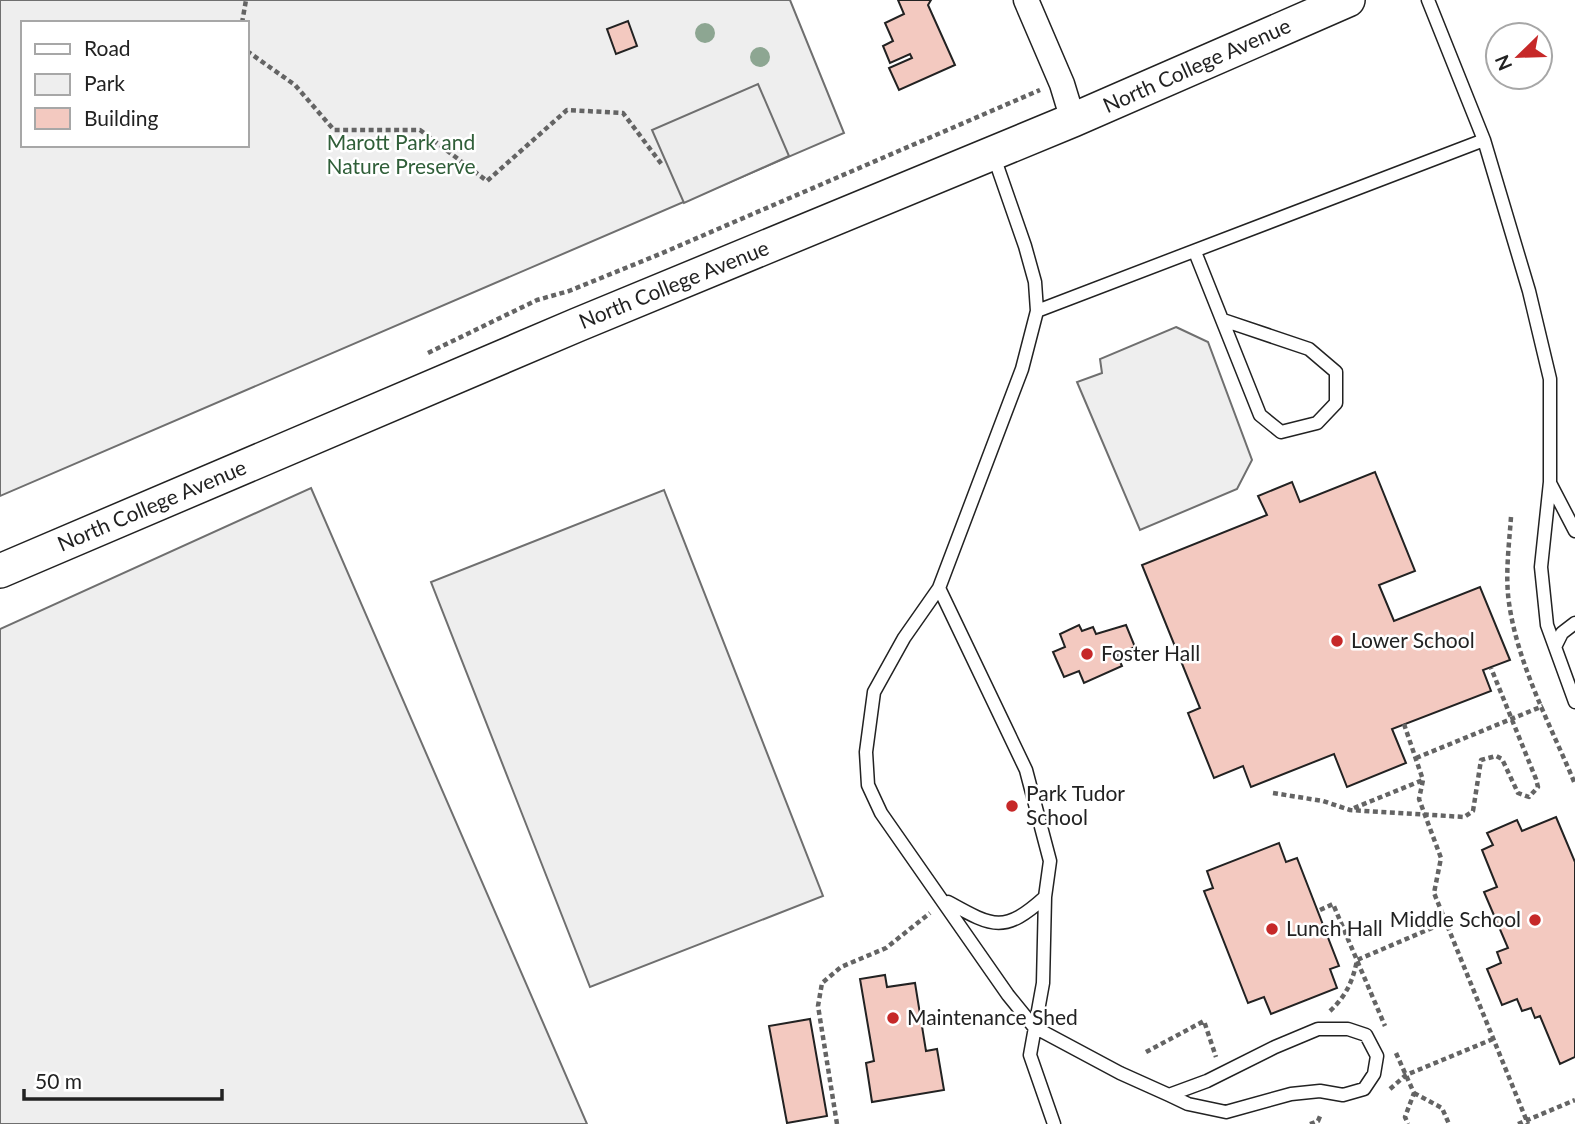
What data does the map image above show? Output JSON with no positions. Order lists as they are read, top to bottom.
{
  "streets": {
    "main road": ["North College Avenue"]
  },
  "parks": ["Marott Park and Nature Preserve"],
  "places": [
    "Lower School",
    "Foster Hall",
    "Park Tudor School",
    "Middle School",
    "Lunch Hall",
    "Maintenance Shed"
  ],
  "legend": ["Road", "Park", "Building"],
  "scale_bar": "50 m",
  "north": "bottom left"
}
